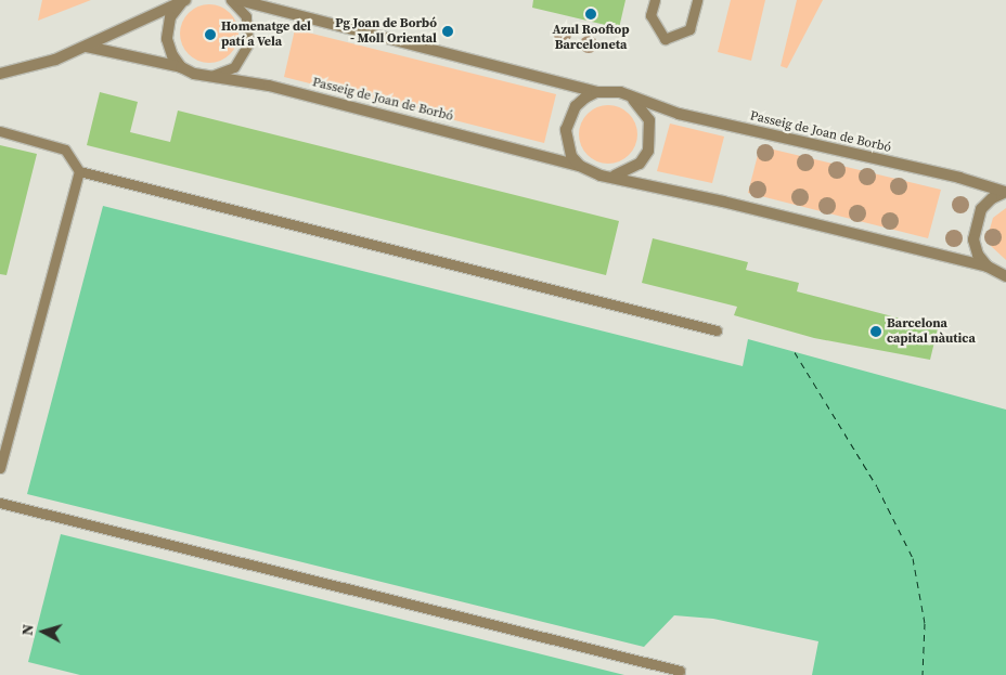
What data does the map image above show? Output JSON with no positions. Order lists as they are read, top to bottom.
{
  "streets": {
    "street": ["Passeig de Joan de Borbó"]
  },
  "places": [
    "Azul Rooftop Barceloneta",
    "Pg Joan de Borbó - Moll Oriental",
    "Homenatge del patí a Vela",
    "Barcelona capital nàutica"
  ],
  "north": "left"
}
